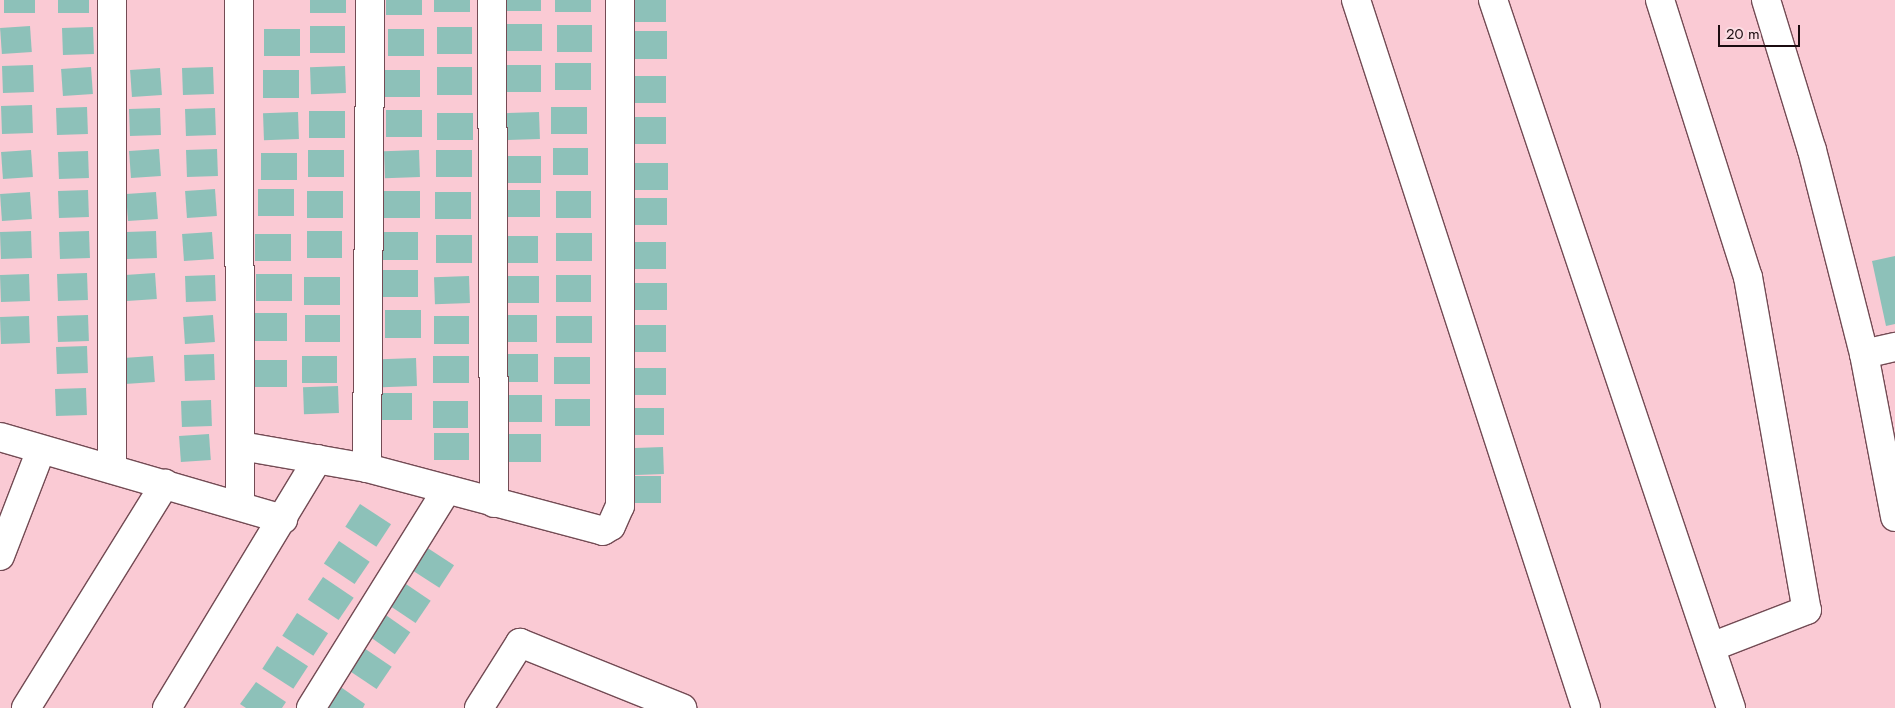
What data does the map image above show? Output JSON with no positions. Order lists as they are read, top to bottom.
{
  "scale_bar": "20 m"
}
